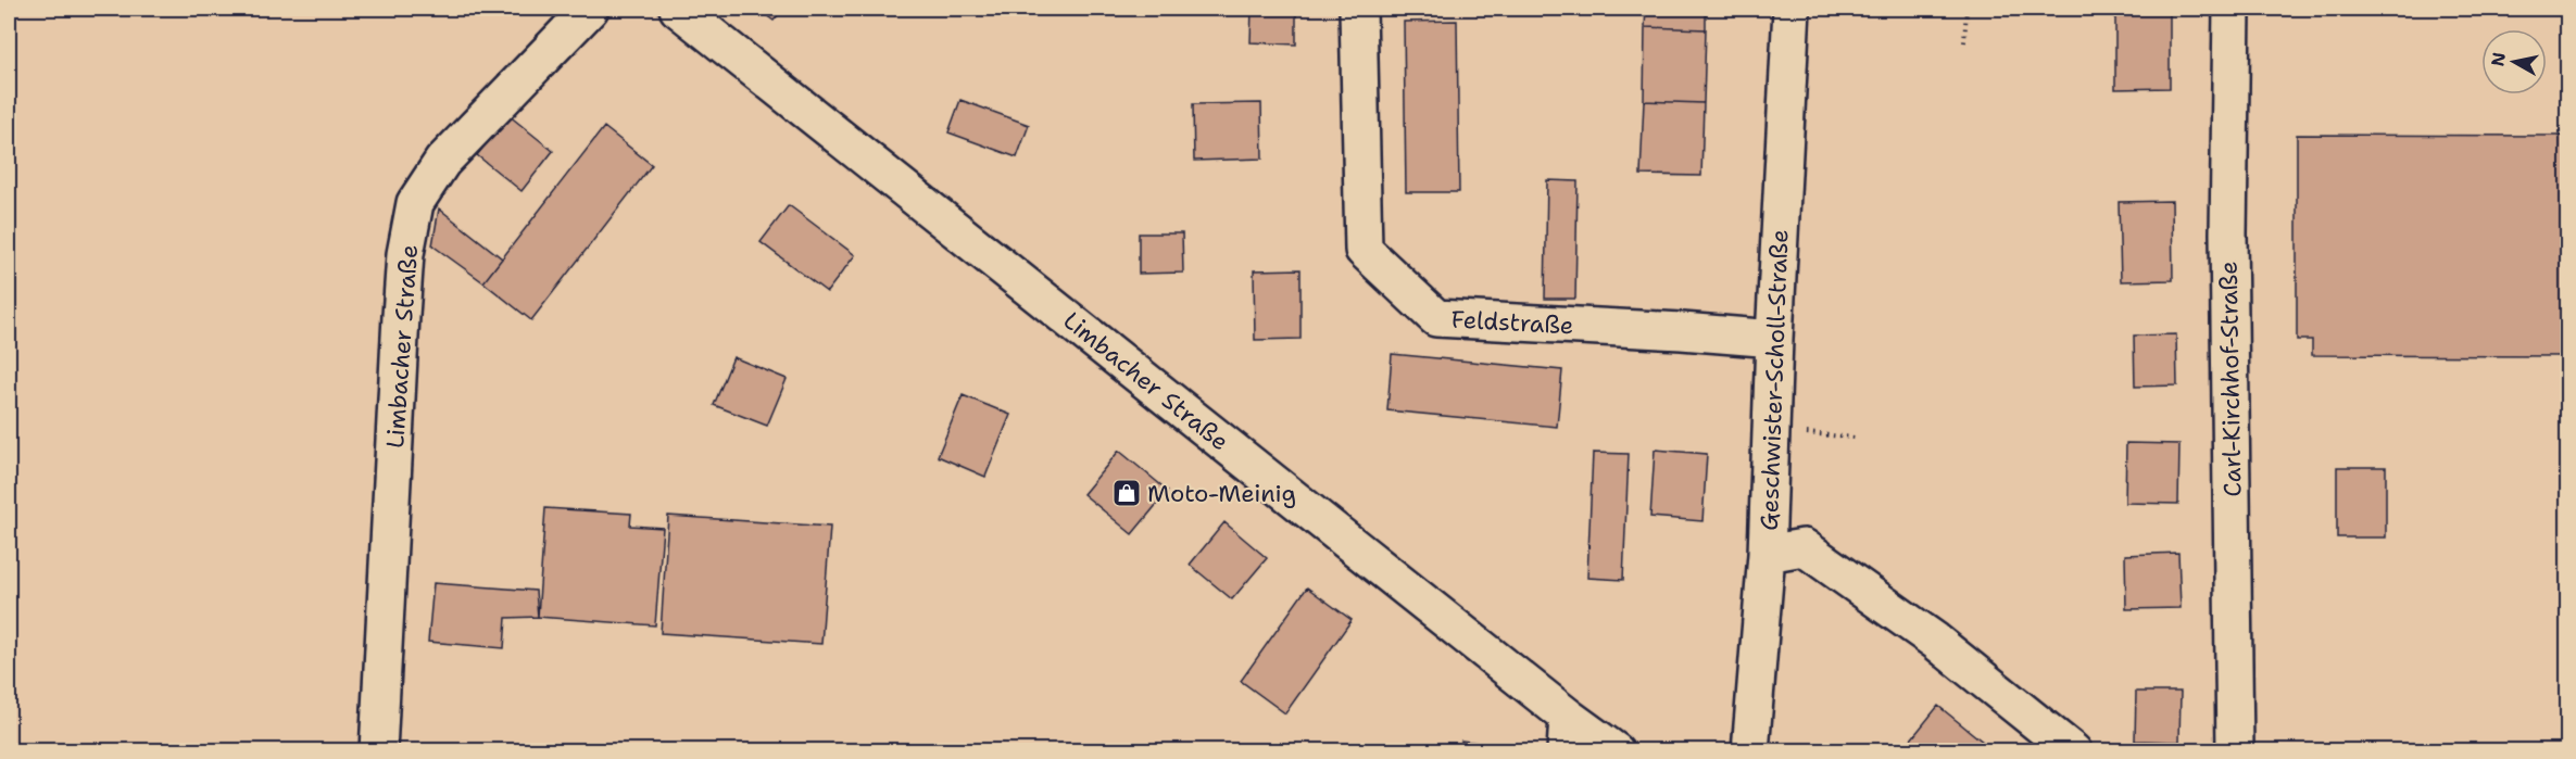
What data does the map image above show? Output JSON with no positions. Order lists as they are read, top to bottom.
{
  "streets": {
    "street": [
      "Feldstraße",
      "Limbacher Straße",
      "Carl-Kirchhof-Straße",
      "Geschwister-Scholl-Straße"
    ]
  },
  "crossings": [
    ["Feldstraße", "Geschwister-Scholl-Straße"]
  ],
  "places": {
    "shop": ["Moto-Meinig"]
  },
  "north": "left"
}
